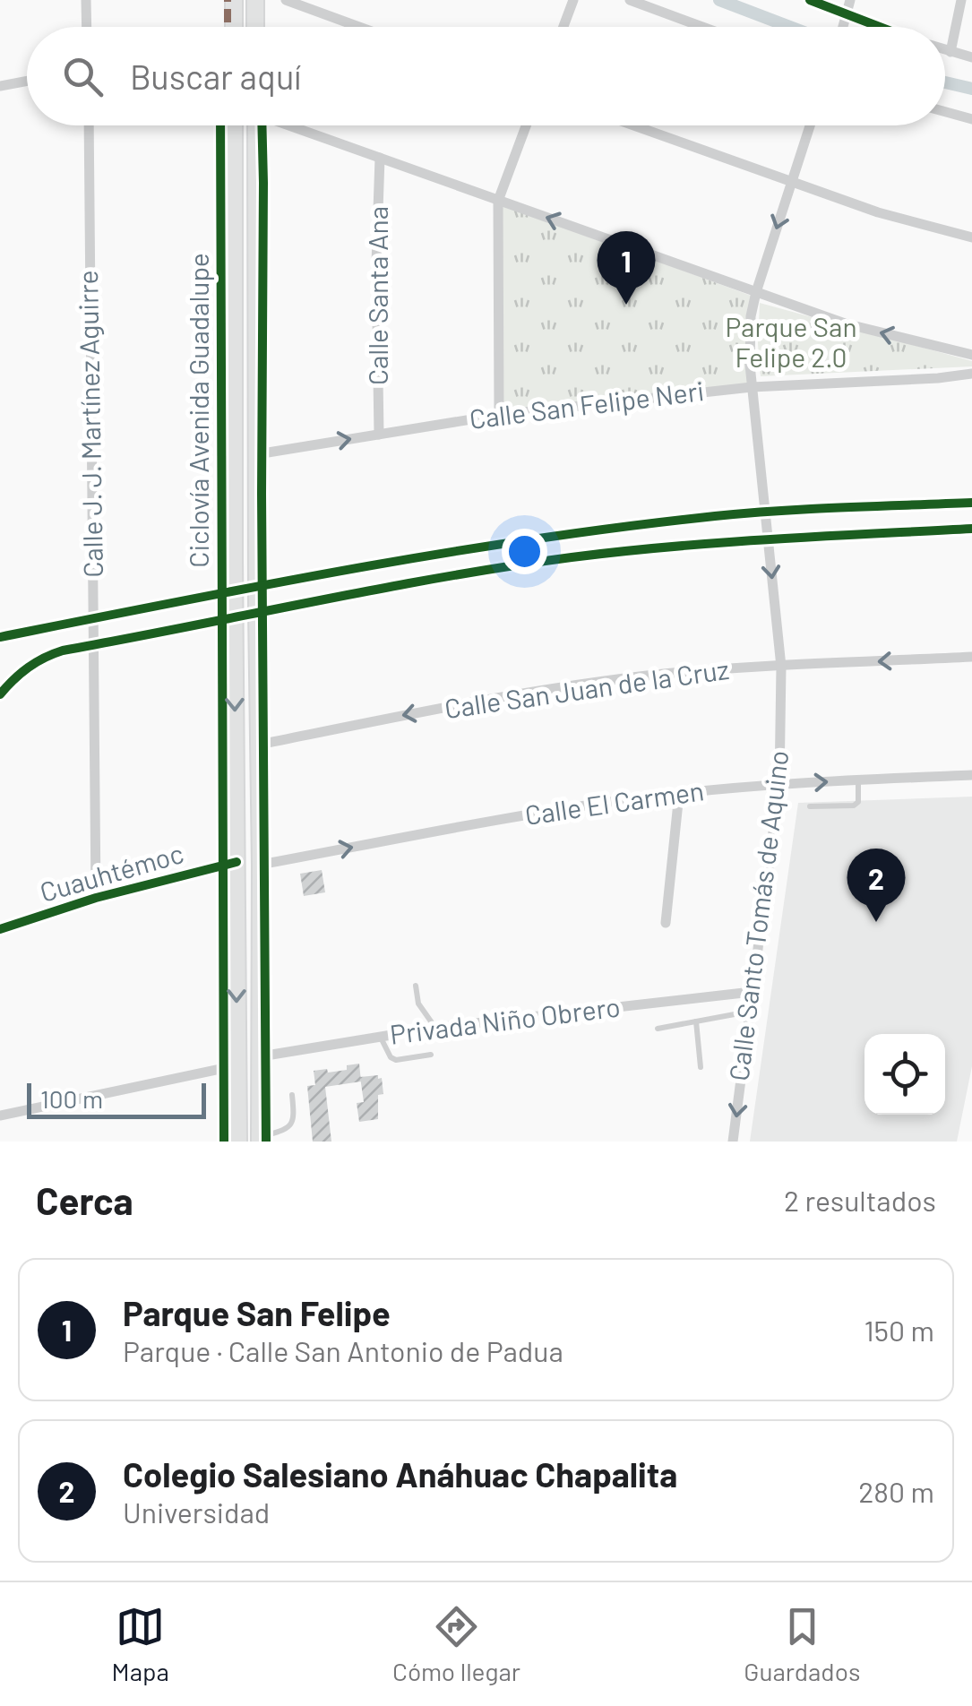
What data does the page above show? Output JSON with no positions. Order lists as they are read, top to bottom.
{
  "streets": {
    "street": [
      "Calle Santa Ana",
      "Calle San Felipe Neri",
      "Calle J. J. Martínez Aguirre",
      "Calle San Juan de la Cruz",
      "Calle El Carmen",
      "Cuauhtémoc",
      "Calle Santo Tomás de Aquino",
      "Privada Niño Obrero"
    ],
    "cycle path": ["Ciclovía Avenida Guadalupe"]
  },
  "crossings": [
    ["Calle Santa Ana", "Calle San Felipe Neri"],
    ["Calle San Felipe Neri", "Calle Santo Tomás de Aquino"],
    ["Calle J. J. Martínez Aguirre", "Cuauhtémoc"],
    ["Calle San Juan de la Cruz", "Calle Santo Tomás de Aquino"],
    ["Calle El Carmen", "Calle Santo Tomás de Aquino"],
    ["Calle Santo Tomás de Aquino", "Privada Niño Obrero"]
  ],
  "one_way": ["Calle San Juan de la Cruz", "Calle El Carmen", "Calle Santo Tomás de Aquino"],
  "parks": ["Parque San Felipe 2.0"],
  "scale_bar": "100 m",
  "page": {
    "search": "Buscar aquí",
    "pins": ["1", "2"],
    "scale": "100 m",
    "heading": ["Cerca", "2 resultados"],
    "list": [
      {
        "mark": "1",
        "name": "Parque San Felipe",
        "note": "Parque · Calle San Antonio de Padua",
        "value": "150 m"
      },
      {
        "mark": "2",
        "name": "Colegio Salesiano Anáhuac Chapalita",
        "note": "Universidad",
        "value": "280 m"
      }
    ],
    "nav": ["Mapa", "Cómo llegar", "Guardados"]
  }
}
